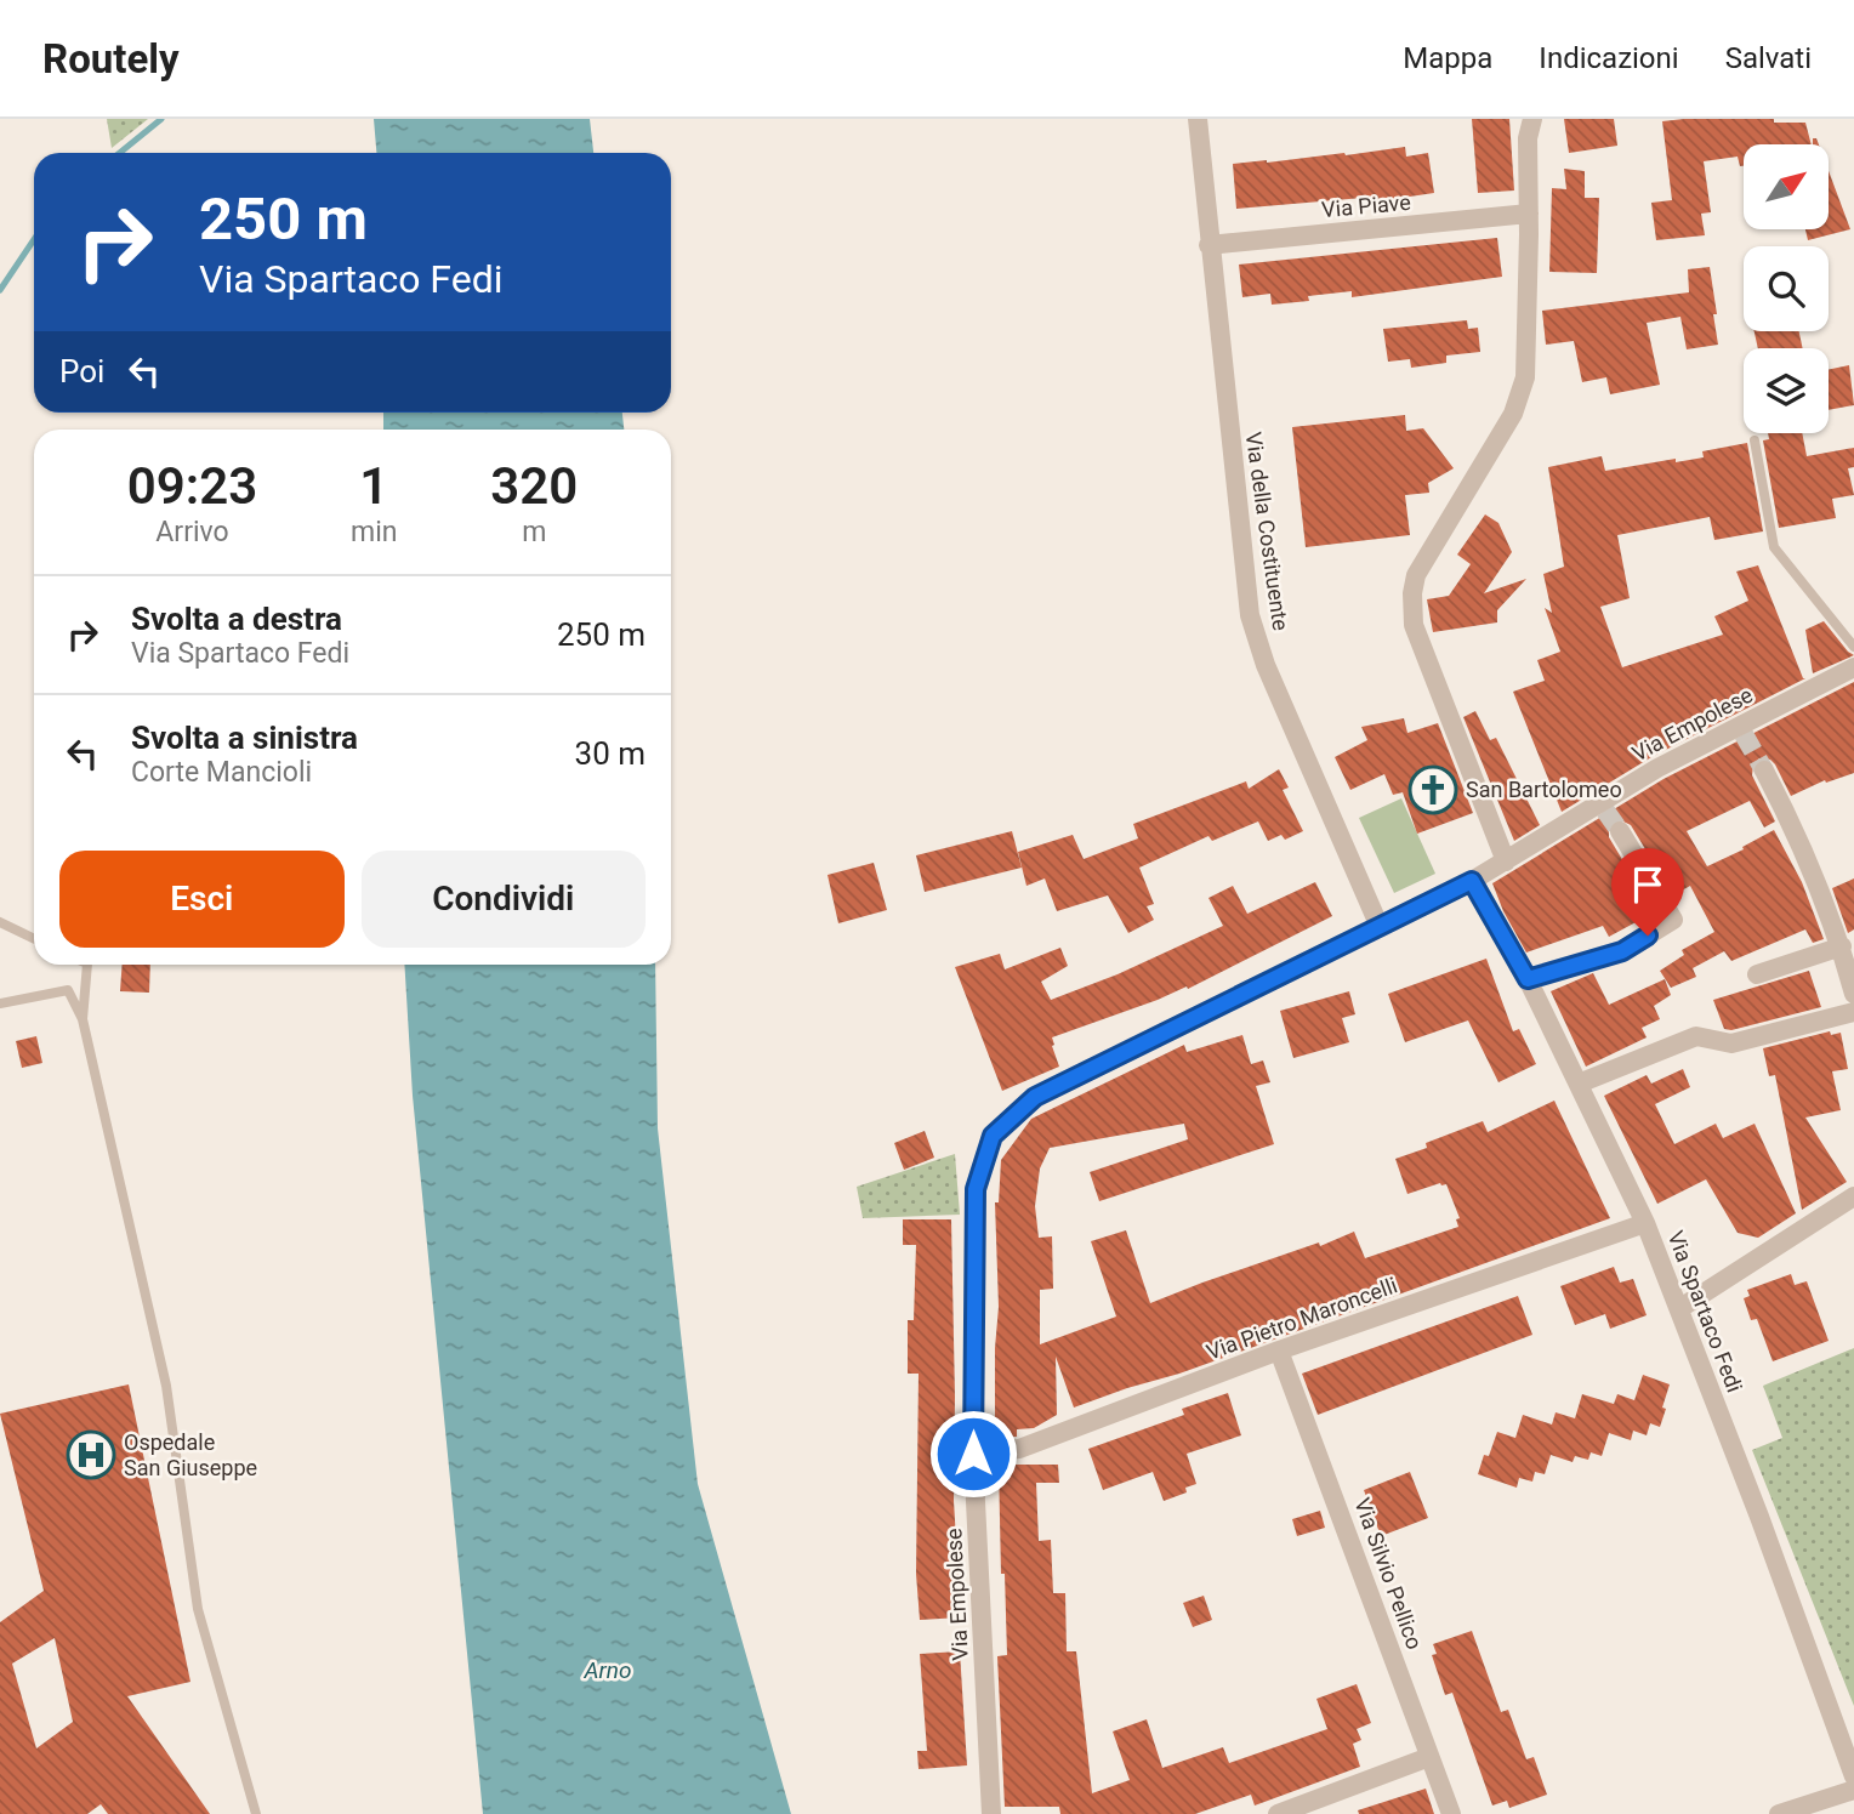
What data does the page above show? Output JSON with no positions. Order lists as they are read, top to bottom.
{
  "streets": {
    "street": [
      "Via Piave",
      "Via della Costituente",
      "Via Empolese",
      "Via Spartaco Fedi",
      "Via Pietro Maroncelli",
      "Via Silvio Pellico"
    ]
  },
  "crossings": [
    ["Via Piave", "Via della Costituente"],
    ["Via della Costituente", "Via Empolese"],
    ["Via Empolese", "Via Spartaco Fedi"],
    ["Via Empolese", "Via Pietro Maroncelli"],
    ["Via Spartaco Fedi", "Via Pietro Maroncelli"],
    ["Via Pietro Maroncelli", "Via Silvio Pellico"]
  ],
  "water": ["Arno"],
  "places": {
    "church": ["San Bartolomeo"],
    "hospital": ["Ospedale San Giuseppe"]
  },
  "north": "top right",
  "page": {
    "header": "Routely",
    "nav": ["Mappa", "Indicazioni", "Salvati"],
    "turn": ["250 m", "Via Spartaco Fedi"],
    "then": "Poi",
    "eta": [
      "09:23",
      "Arrivo",
      "1",
      "min",
      "320",
      "m"
    ],
    "list": [
      {
        "name": "Svolta a destra",
        "note": "Via Spartaco Fedi",
        "value": "250 m"
      },
      {
        "name": "Svolta a sinistra",
        "note": "Corte Mancioli",
        "value": "30 m"
      }
    ],
    "buttons": ["Esci", "Condividi"]
  }
}
